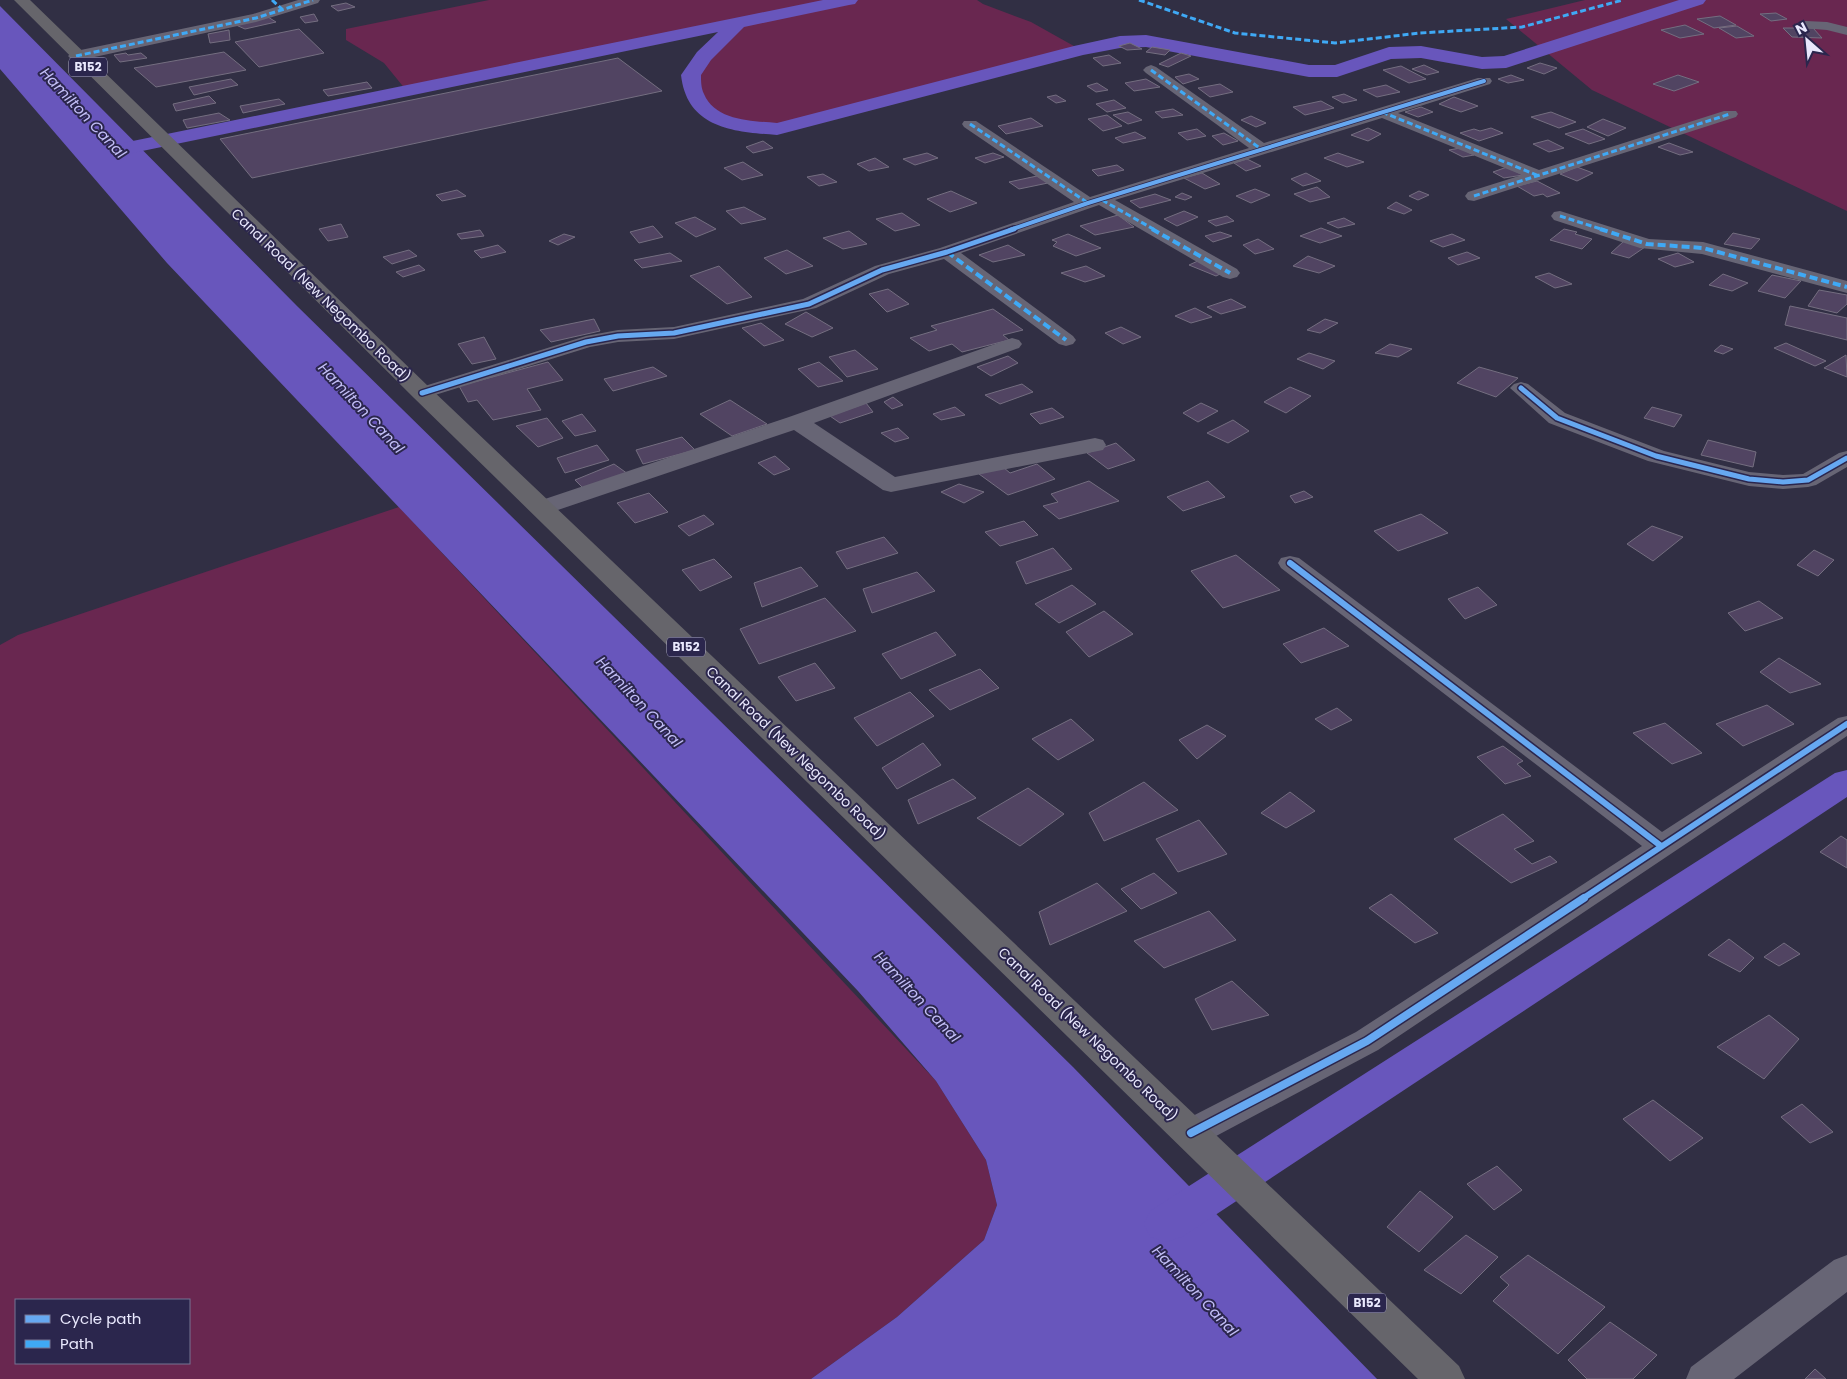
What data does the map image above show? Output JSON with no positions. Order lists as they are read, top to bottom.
{
  "streets": {
    "main road": ["B152", "Canal Road (New Negombo Road)"]
  },
  "water": ["Hamilton Canal"],
  "legend": ["Cycle path", "Path"],
  "north": "top left"
}
